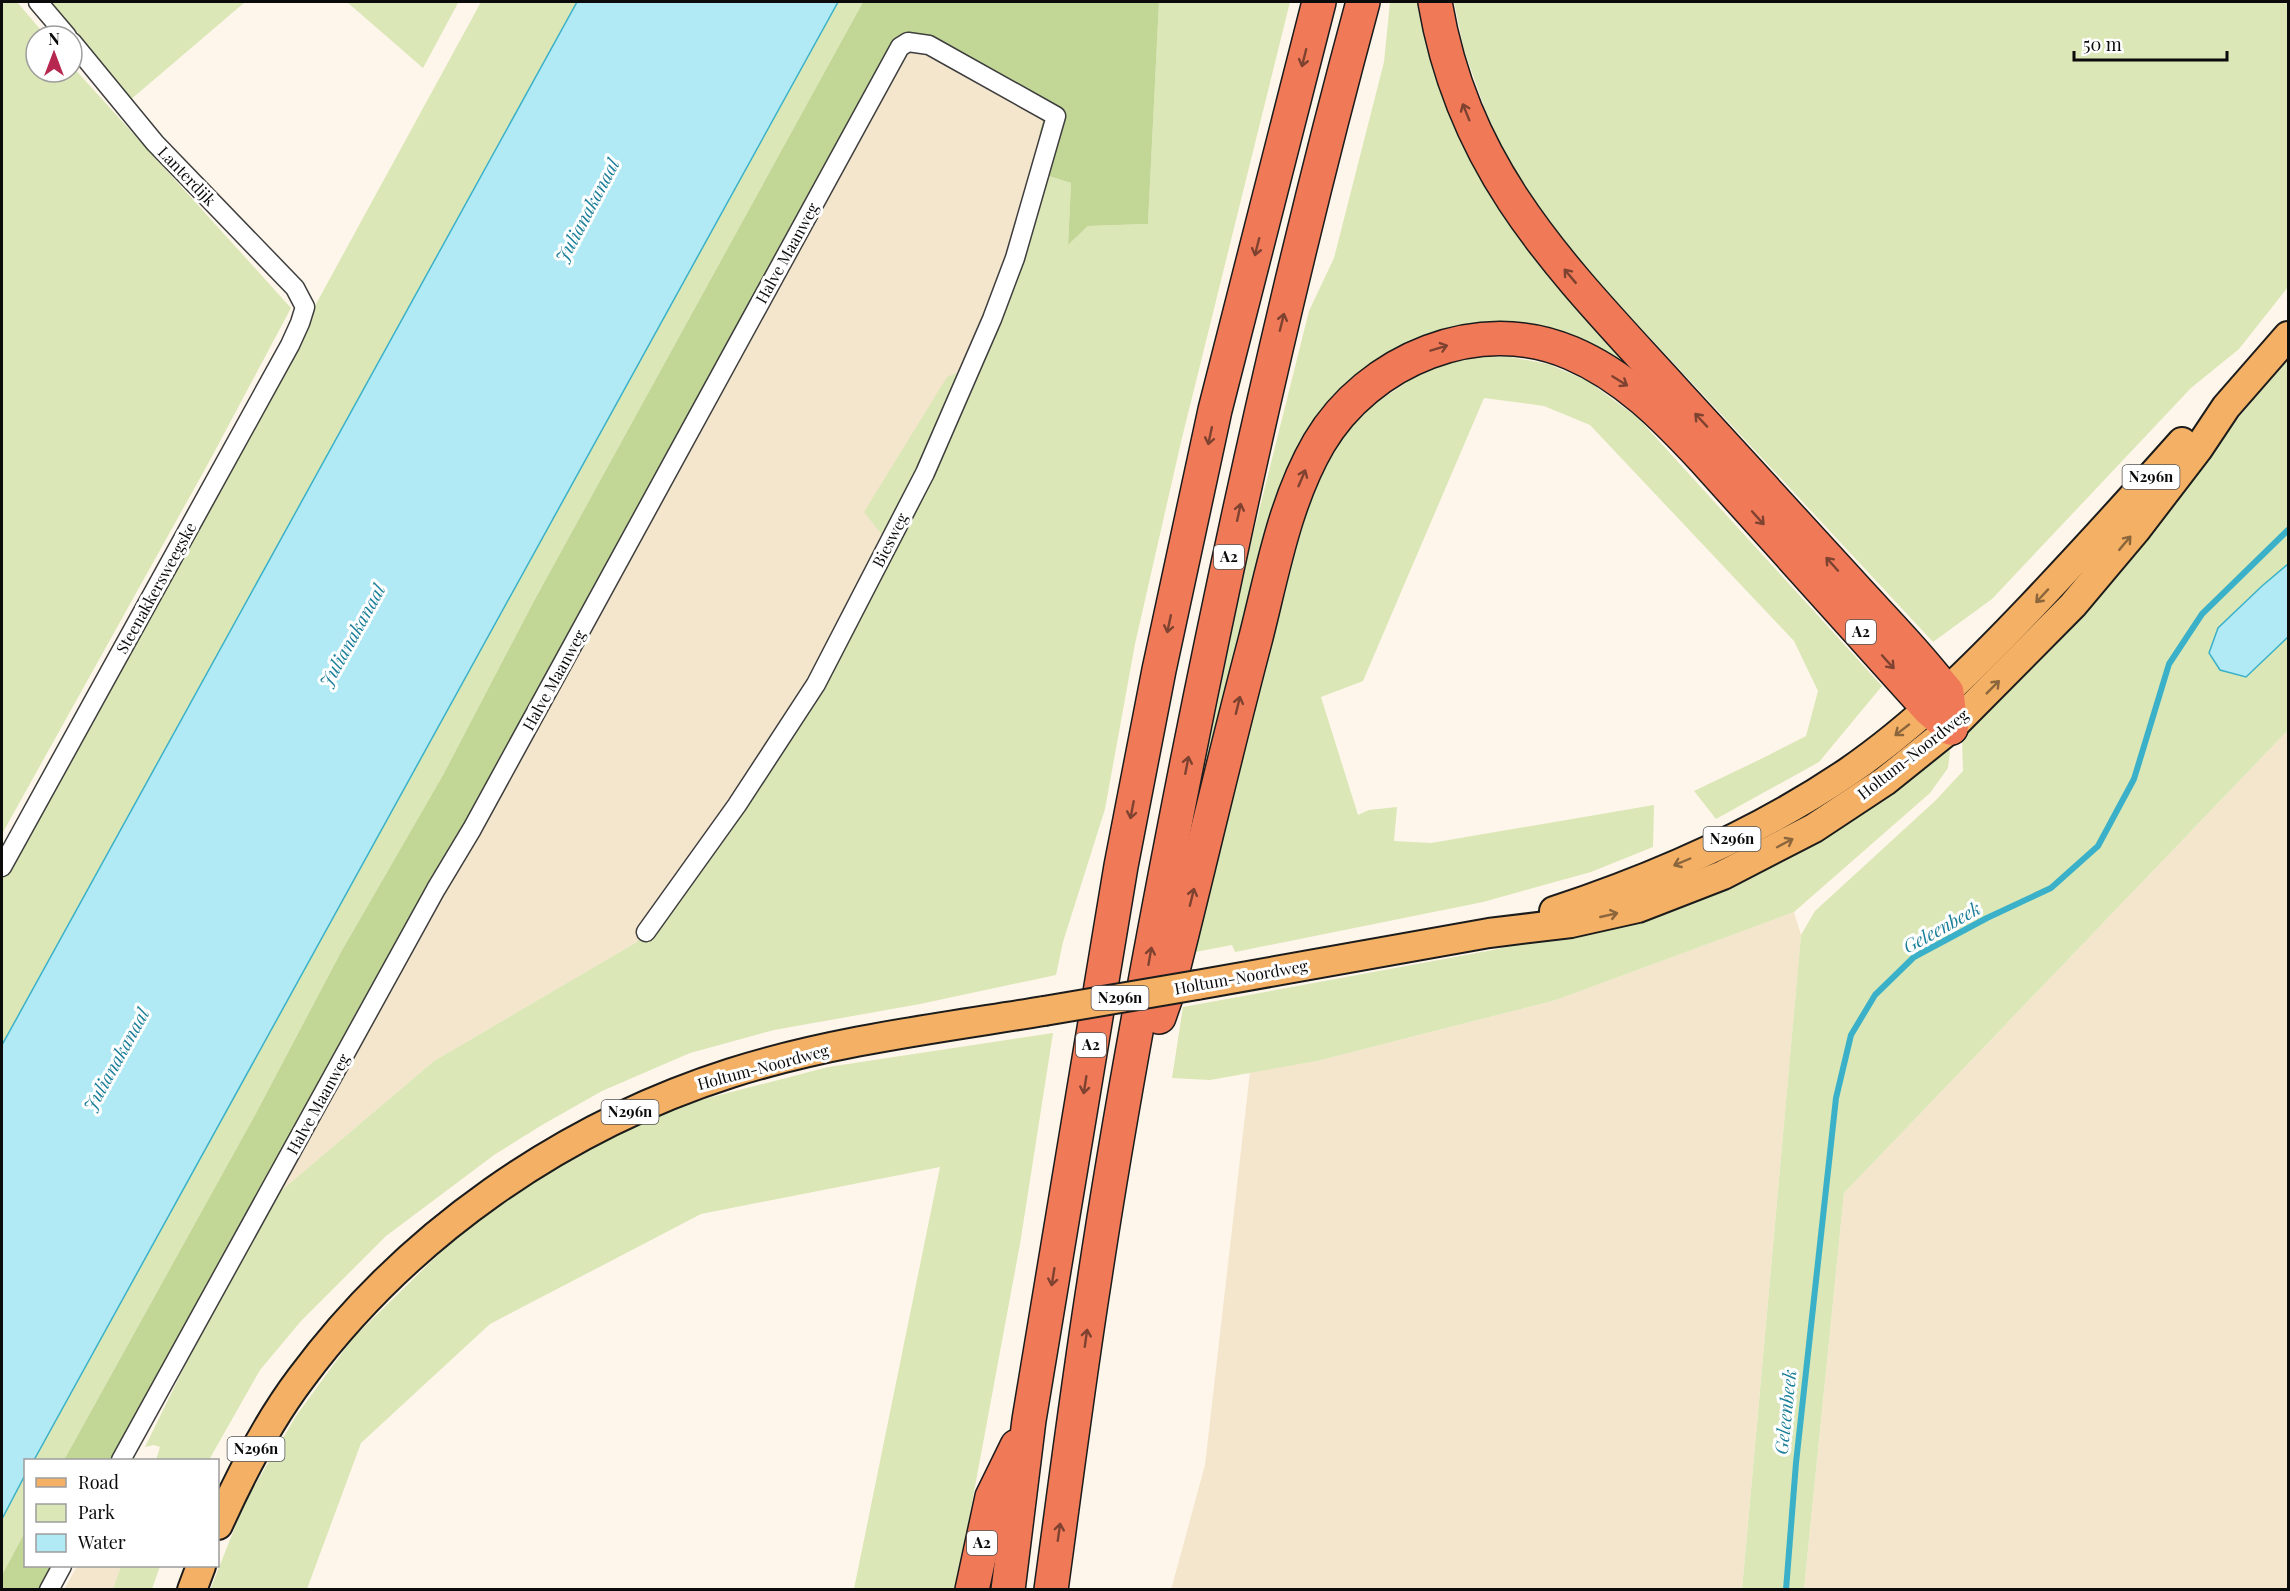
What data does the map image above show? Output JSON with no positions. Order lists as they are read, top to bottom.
{
  "streets": {
    "highway": ["A2"],
    "main road": ["N296n", "Holtum-Noordweg"],
    "street": [
      "Lanterdijk",
      "Halve Maanweg",
      "Biesweg",
      "Steenakkersweegske"
    ]
  },
  "crossings": [
    ["Lanterdijk", "Steenakkersweegske"],
    ["Halve Maanweg", "Biesweg"],
    ["A2", "Holtum-Noordweg"]
  ],
  "water": ["Julianakanaal", "Geleenbeek"],
  "legend": ["Road", "Park", "Water"],
  "scale_bar": "50 m",
  "north": "top"
}
